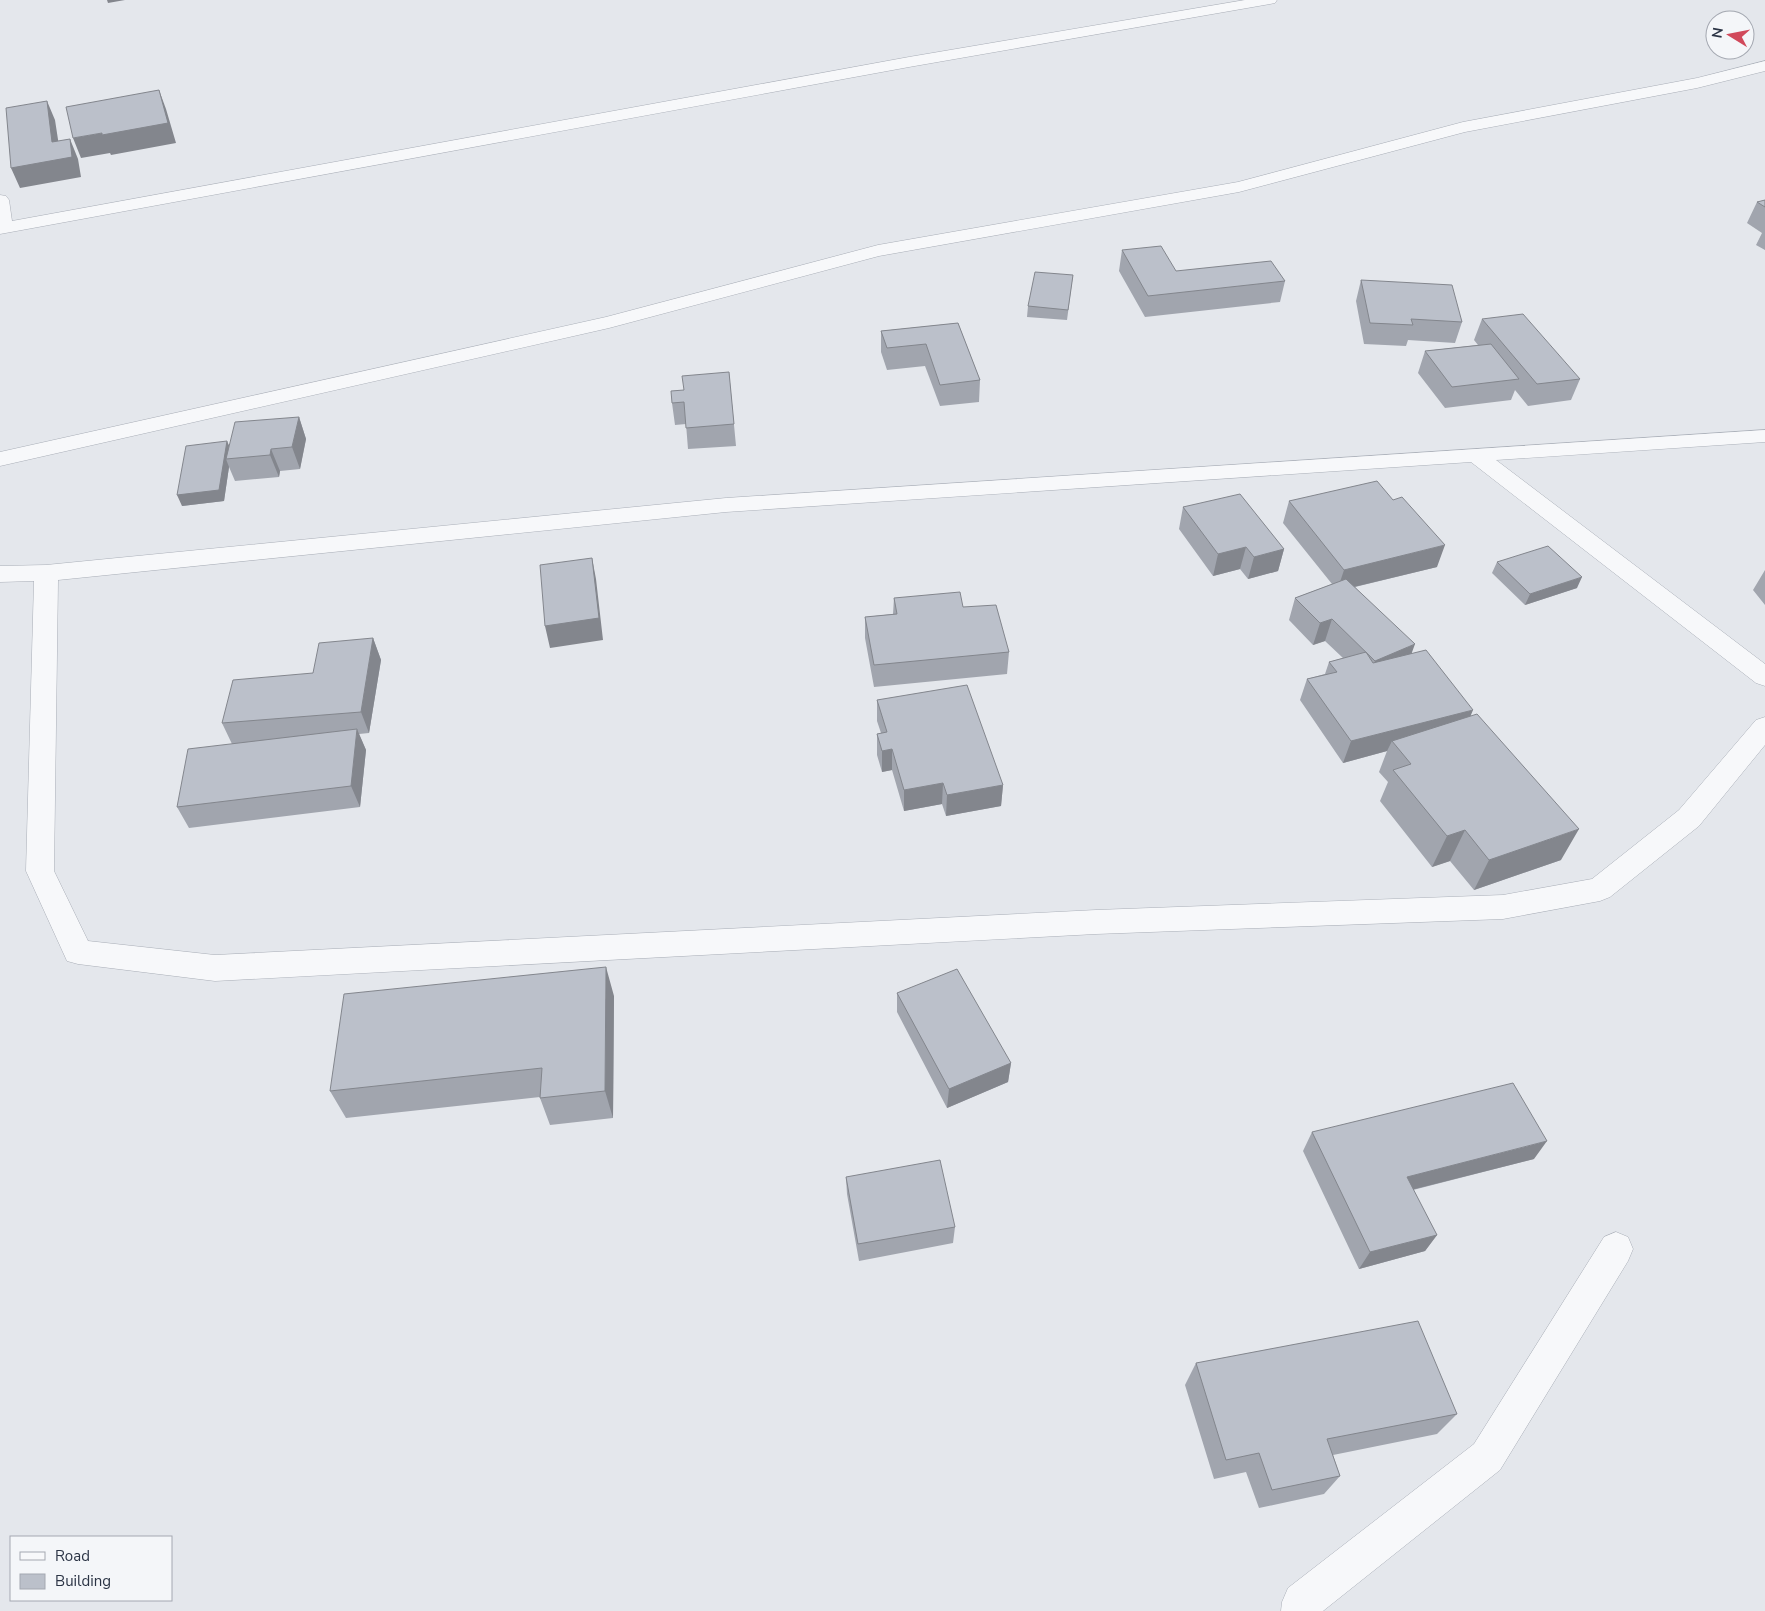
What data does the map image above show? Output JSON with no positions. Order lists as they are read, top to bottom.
{
  "legend": ["Road", "Building"],
  "north": "left"
}
